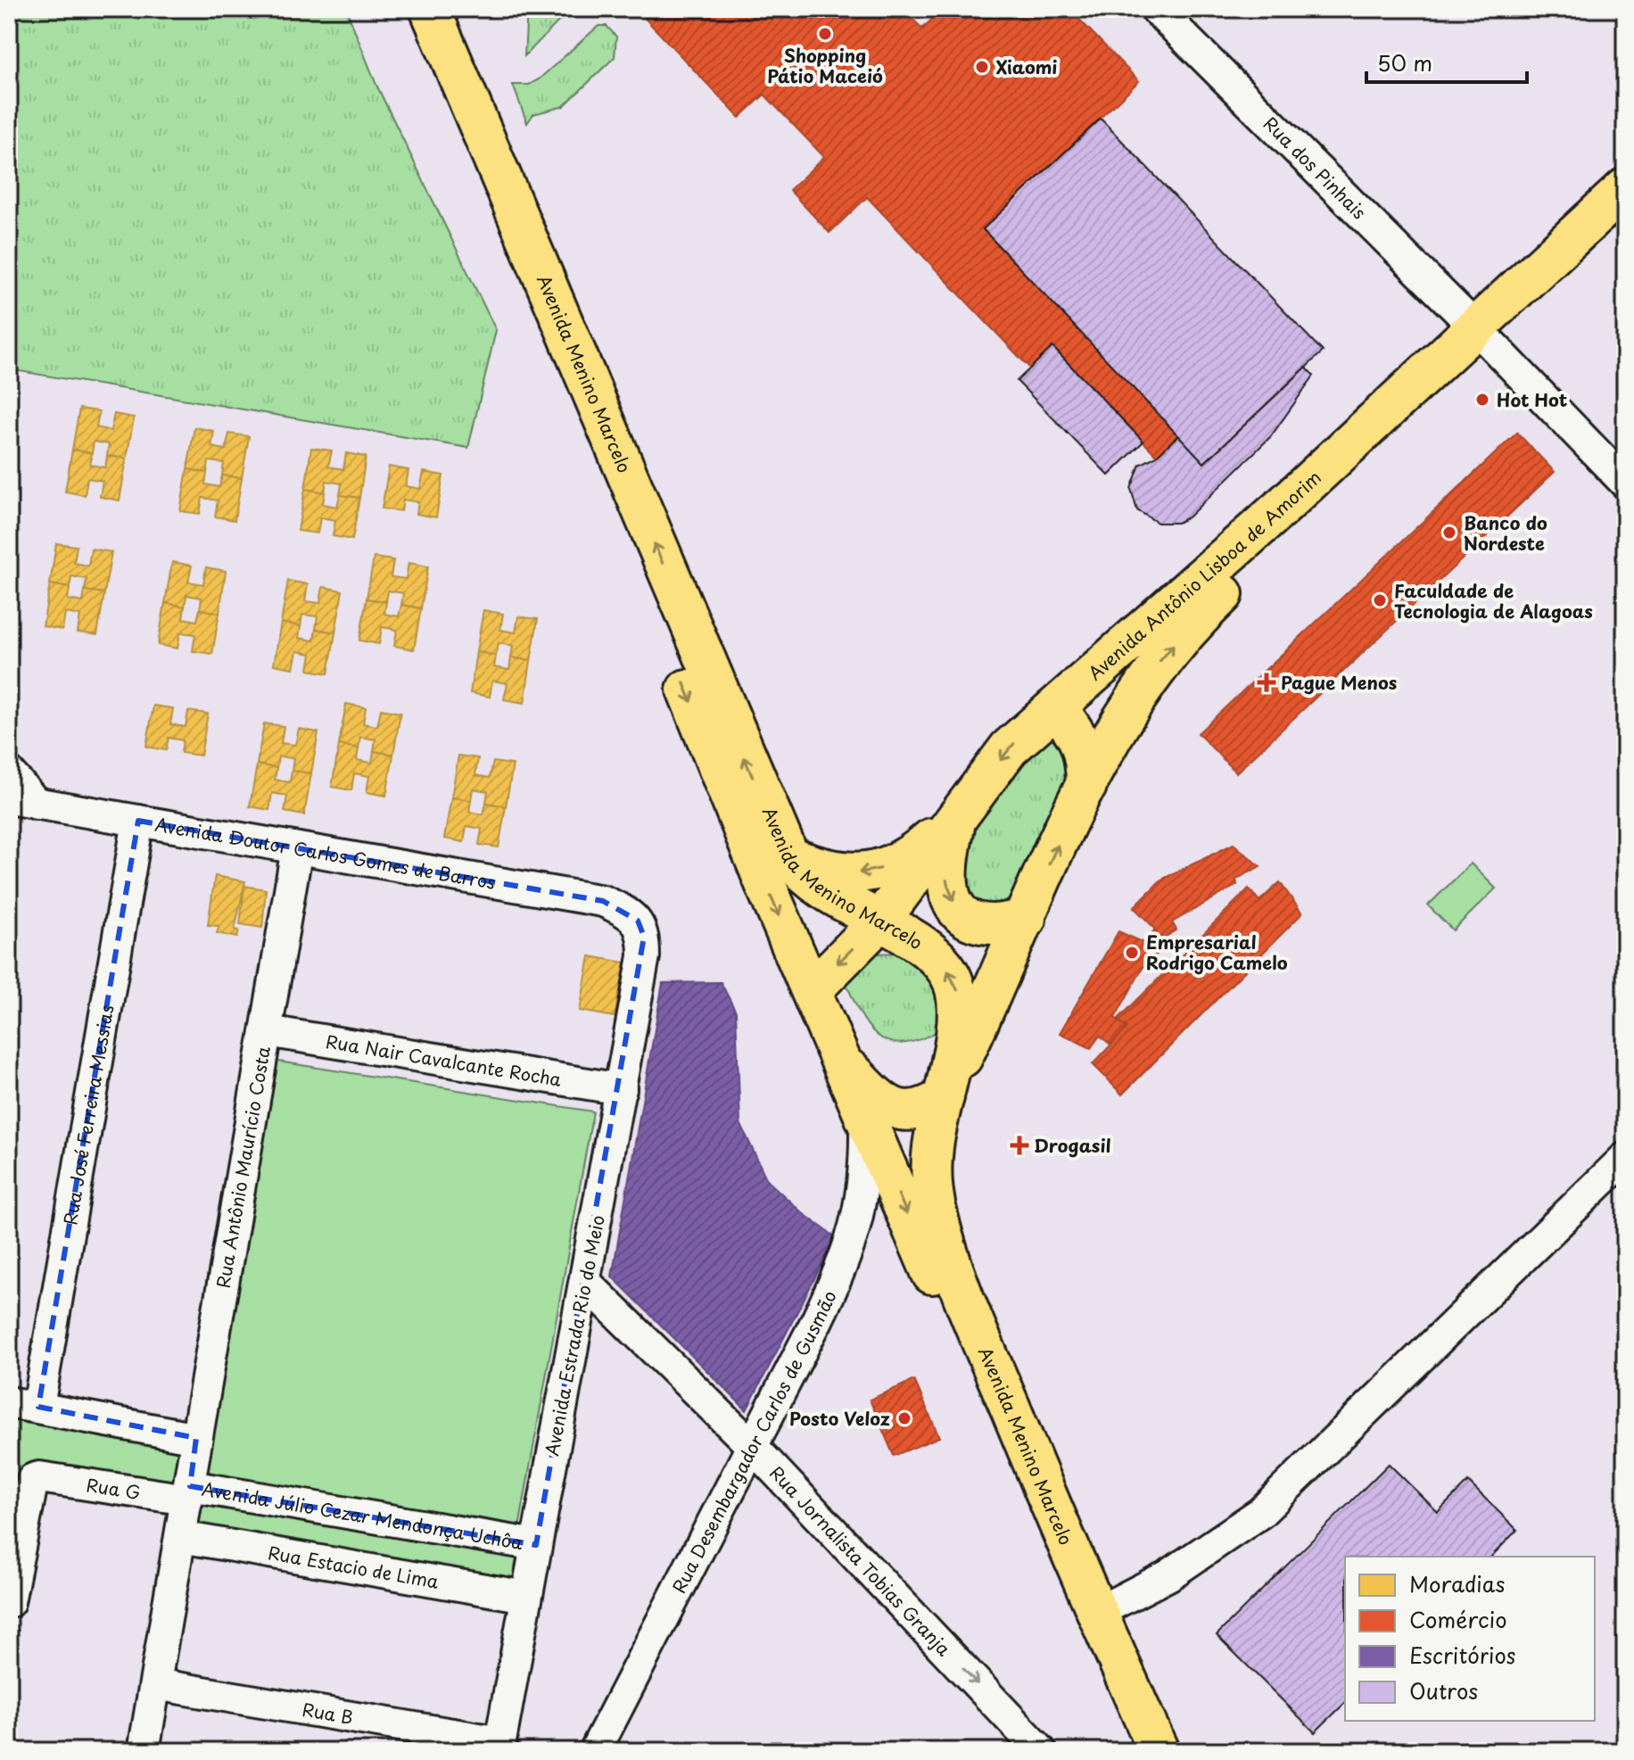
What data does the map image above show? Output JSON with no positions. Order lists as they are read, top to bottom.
{
  "streets": {
    "main road": ["Avenida Menino Marcelo", "Avenida Antônio Lisboa de Amorim"],
    "street": [
      "Rua dos Pinhais",
      "Avenida Doutor Carlos Gomes de Barros",
      "Rua Nair Cavalcante Rocha",
      "Rua José Ferreira Messias",
      "Rua Antônio Maurício Costa",
      "Avenida Estrada Rio do Meio",
      "Rua Desembargador Carlos de Gusmão",
      "Rua G",
      "Avenida Júlio Cezar Mendonça Uchôa",
      "Rua Jornalista Tobias Granja",
      "Rua Estacio de Lima",
      "Rua B"
    ]
  },
  "crossings": [
    ["Rua dos Pinhais", "Avenida Antônio Lisboa de Amorim"],
    ["Avenida Menino Marcelo", "Avenida Antônio Lisboa de Amorim"],
    ["Avenida Menino Marcelo", "Rua Desembargador Carlos de Gusmão"],
    ["Avenida Doutor Carlos Gomes de Barros", "Rua José Ferreira Messias"],
    ["Avenida Doutor Carlos Gomes de Barros", "Rua Antônio Maurício Costa"],
    ["Avenida Doutor Carlos Gomes de Barros", "Avenida Estrada Rio do Meio"],
    ["Rua Nair Cavalcante Rocha", "Rua Antônio Maurício Costa"],
    ["Rua Nair Cavalcante Rocha", "Avenida Estrada Rio do Meio"],
    ["Rua Antônio Maurício Costa", "Rua G"],
    ["Rua Antônio Maurício Costa", "Avenida Júlio Cezar Mendonça Uchôa"],
    ["Rua Antônio Maurício Costa", "Rua Estacio de Lima"],
    ["Rua Antônio Maurício Costa", "Rua B"],
    ["Avenida Estrada Rio do Meio", "Avenida Júlio Cezar Mendonça Uchôa"],
    ["Avenida Estrada Rio do Meio", "Rua Jornalista Tobias Granja"],
    ["Avenida Estrada Rio do Meio", "Rua Estacio de Lima"],
    ["Avenida Estrada Rio do Meio", "Rua B"],
    ["Rua Desembargador Carlos de Gusmão", "Rua Jornalista Tobias Granja"],
    ["Rua G", "Avenida Júlio Cezar Mendonça Uchôa"]
  ],
  "one_way": ["Rua Jornalista Tobias Granja"],
  "places": {
    "other": [
      "Shopping Pátio Maceió",
      "Xiaomi",
      "Hot Hot",
      "Banco do Nordeste",
      "Faculdade de Tecnologia de Alagoas",
      "Empresarial Rodrigo Camelo",
      "Posto Veloz"
    ],
    "health": ["Pague Menos", "Drogasil"]
  },
  "legend": [
    "Moradias",
    "Comércio",
    "Escritórios",
    "Outros"
  ],
  "scale_bar": "50 m"
}
